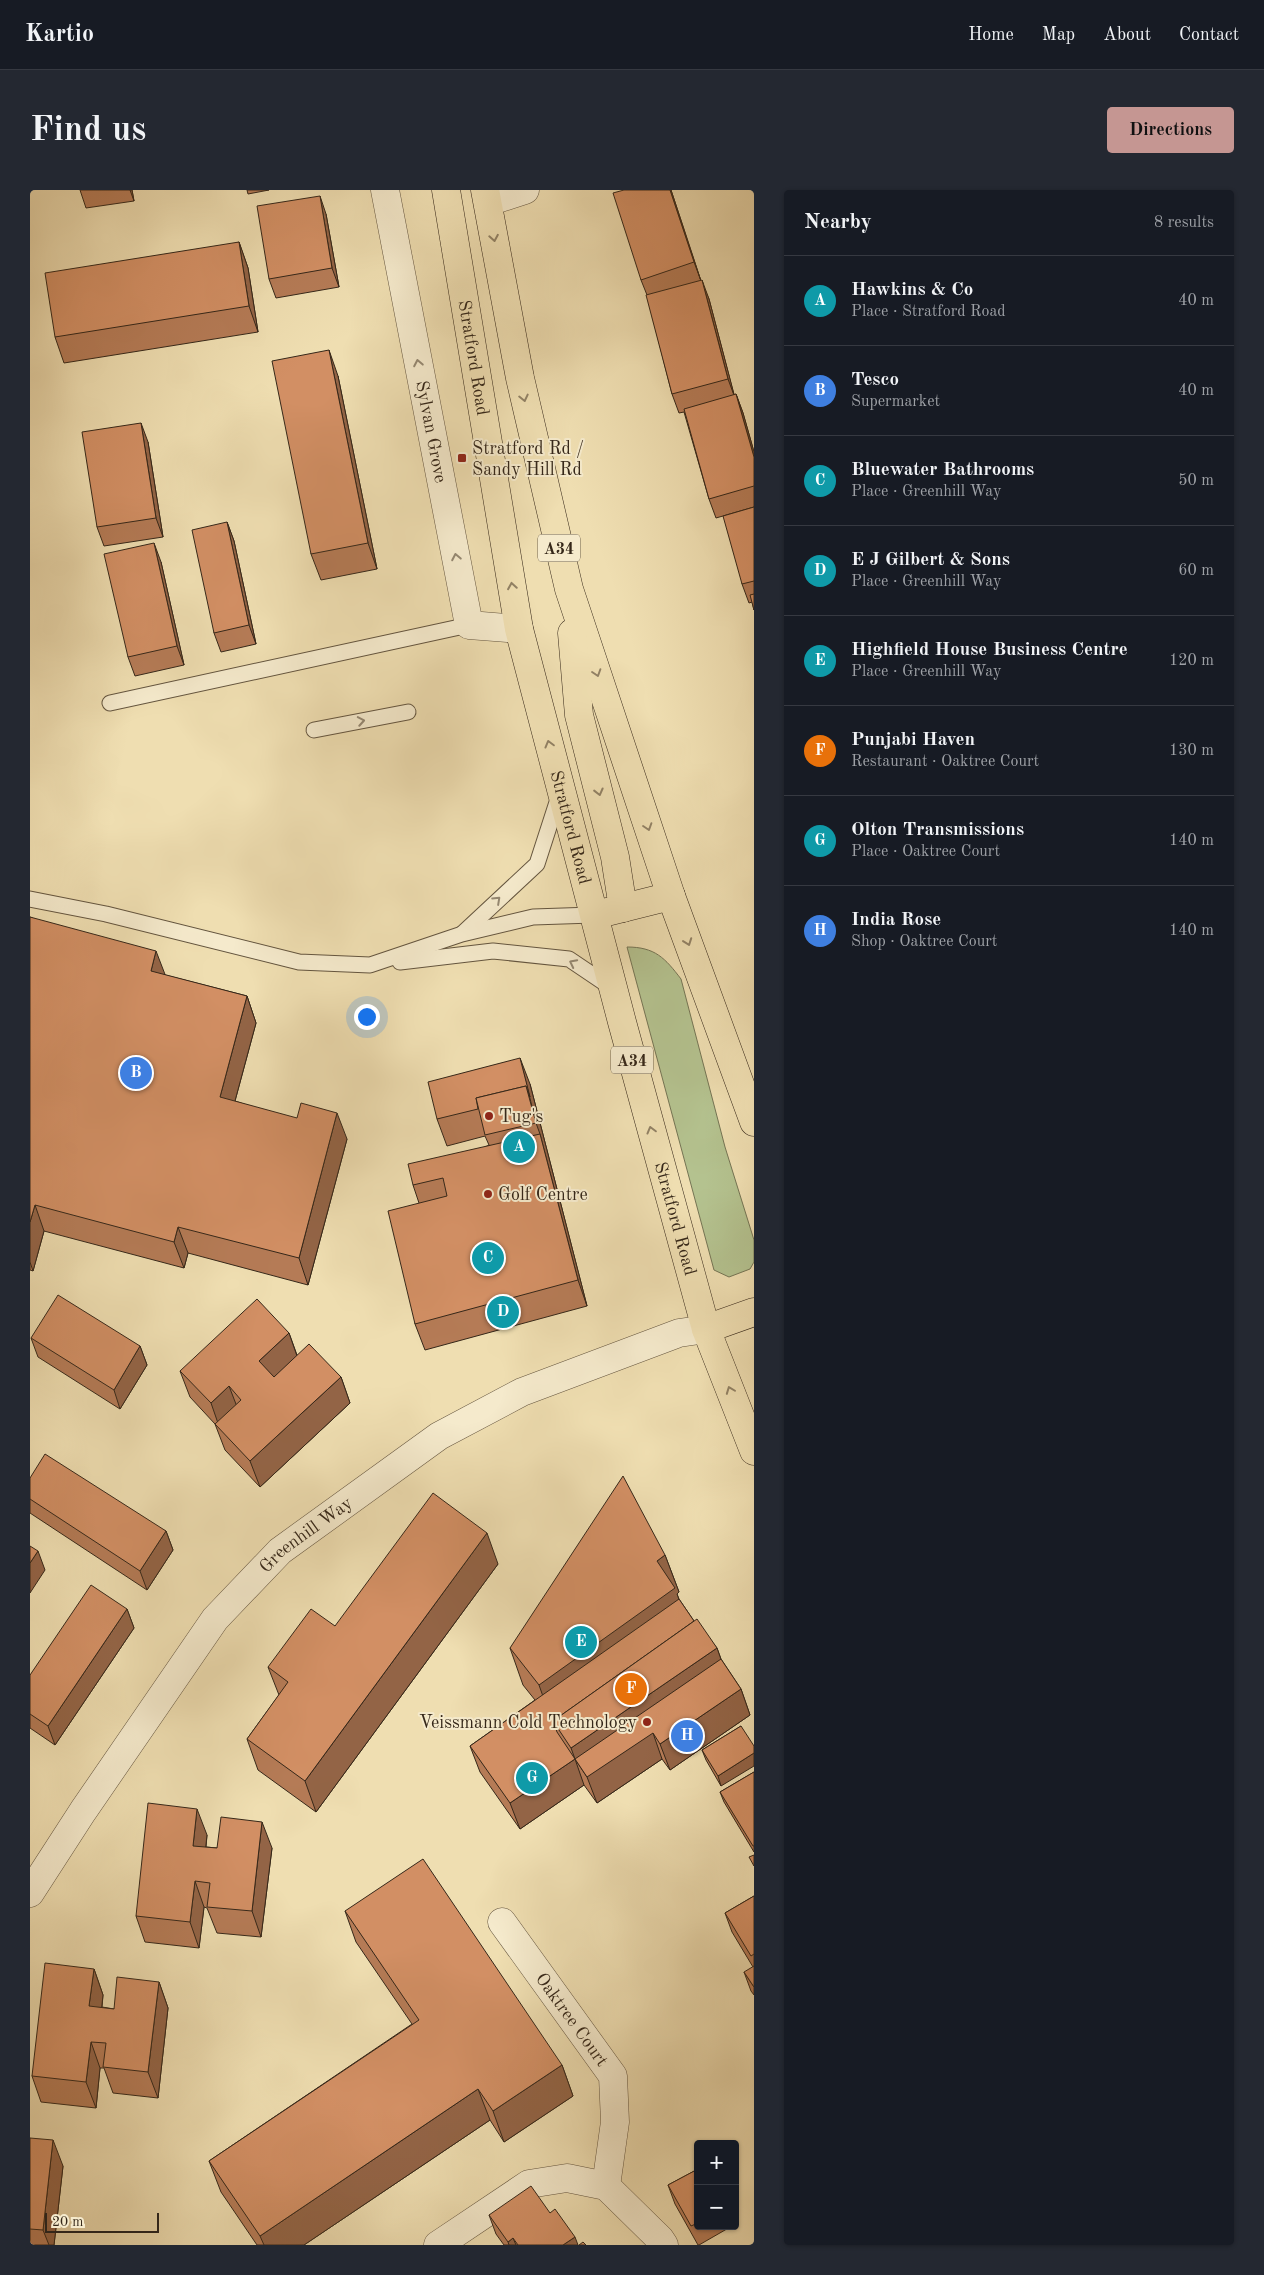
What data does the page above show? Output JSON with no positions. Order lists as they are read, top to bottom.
{
  "streets": {
    "highway": ["Stratford Road", "A34"],
    "street": ["Sylvan Grove", "Greenhill Way", "Oaktree Court"]
  },
  "crossings": [
    ["Stratford Road", "Greenhill Way"]
  ],
  "one_way": ["Sylvan Grove"],
  "places": {
    "transit": ["Stratford Rd / Sandy Hill Rd"],
    "other": ["Tug's", "Golf Centre", "Veissmann Cold Technology"]
  },
  "scale_bar": "20 m",
  "page": {
    "header": "Kartio",
    "nav": [
      "Home",
      "Map",
      "About",
      "Contact"
    ],
    "buttons": "Directions",
    "title": "Find us",
    "heading": ["Nearby", "8 results"],
    "list": [
      {
        "mark": "A",
        "name": "Hawkins & Co",
        "note": "Place · Stratford Road",
        "value": "40 m"
      },
      {
        "mark": "B",
        "name": "Tesco",
        "note": "Supermarket",
        "value": "40 m"
      },
      {
        "mark": "C",
        "name": "Bluewater Bathrooms",
        "note": "Place · Greenhill Way",
        "value": "50 m"
      },
      {
        "mark": "D",
        "name": "E J Gilbert & Sons",
        "note": "Place · Greenhill Way",
        "value": "60 m"
      },
      {
        "mark": "E",
        "name": "Highfield House Business Centre",
        "note": "Place · Greenhill Way",
        "value": "120 m"
      },
      {
        "mark": "F",
        "name": "Punjabi Haven",
        "note": "Restaurant · Oaktree Court",
        "value": "130 m"
      },
      {
        "mark": "G",
        "name": "Olton Transmissions",
        "note": "Place · Oaktree Court",
        "value": "140 m"
      },
      {
        "mark": "H",
        "name": "India Rose",
        "note": "Shop · Oaktree Court",
        "value": "140 m"
      }
    ],
    "pins": [
      "B",
      "A",
      "C",
      "D",
      "E",
      "F",
      "H",
      "G"
    ],
    "map_buttons": ["+", "−"],
    "scale": "20 m"
  }
}
